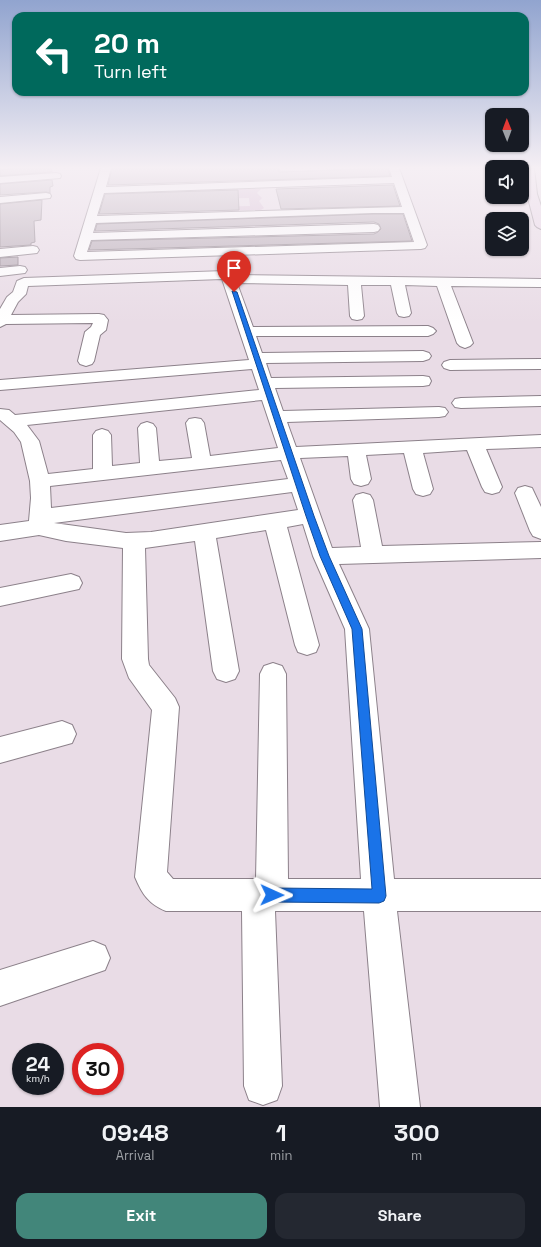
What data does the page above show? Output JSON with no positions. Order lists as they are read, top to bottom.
{
  "north": "top",
  "page": {
    "turn": ["20 m", "Turn left"],
    "speed": "24 km/h",
    "limit": "30",
    "eta": [
      "09:48",
      "Arrival",
      "1",
      "min",
      "300",
      "m"
    ],
    "buttons": ["Exit", "Share"]
  }
}
